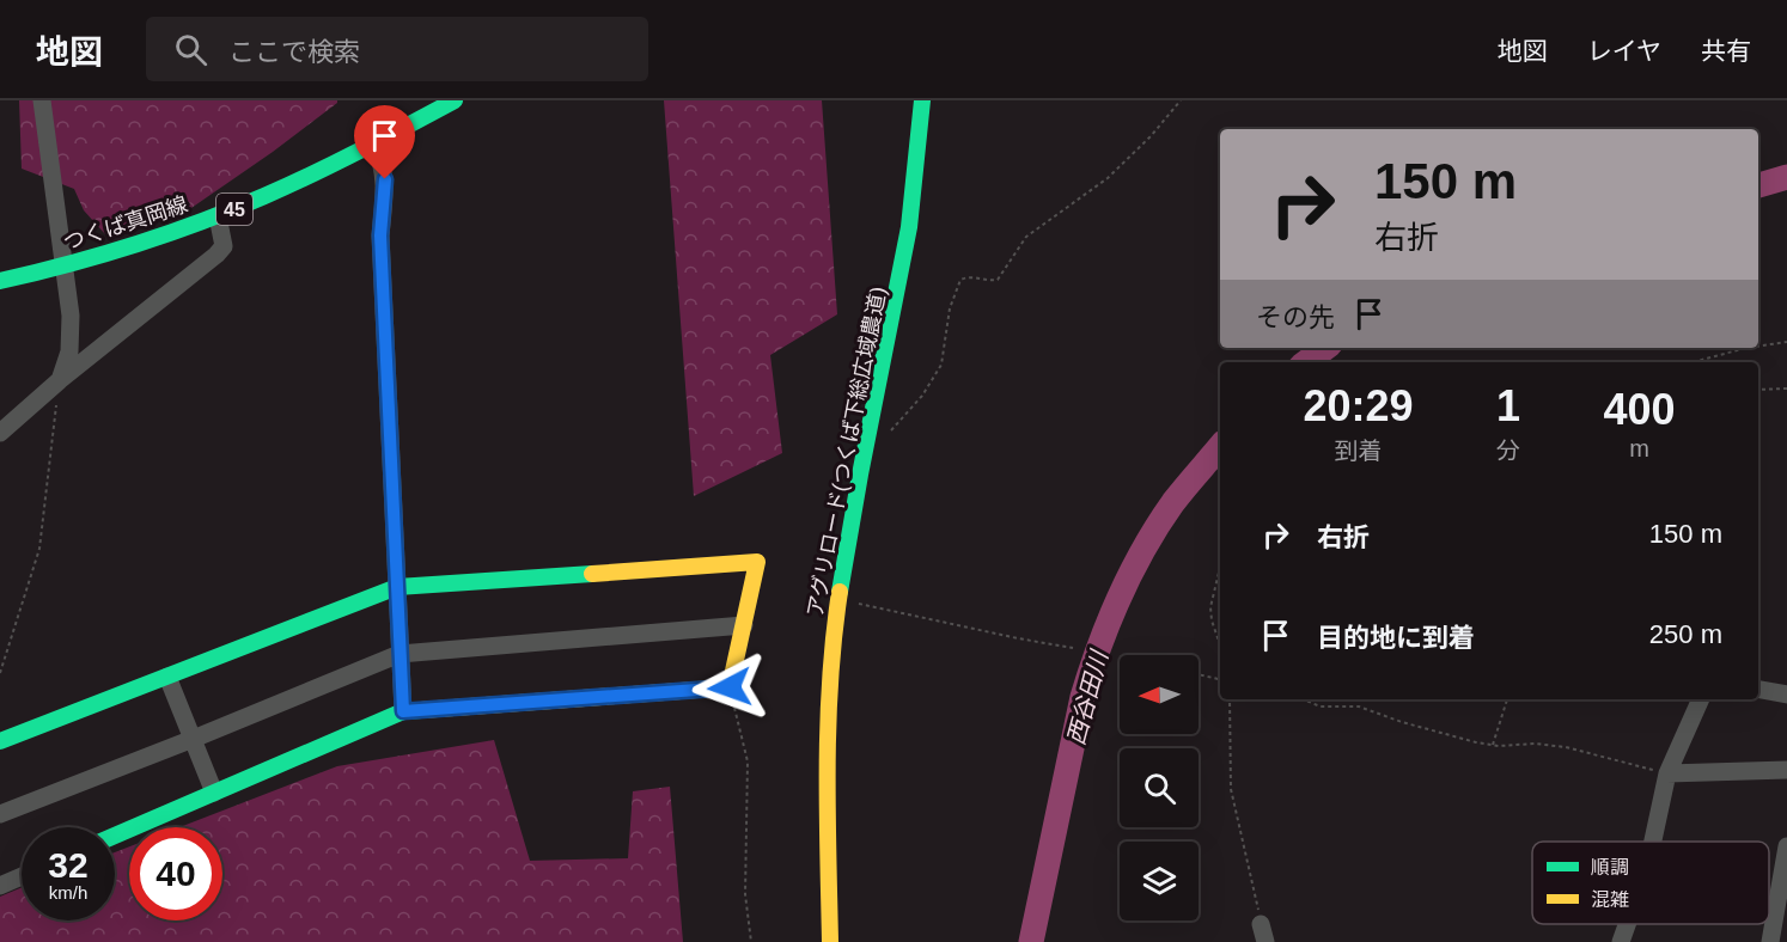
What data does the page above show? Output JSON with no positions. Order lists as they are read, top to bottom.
{
  "streets": {
    "street": ["45", "つくば真岡線", "アグリロード(つくば下総広域農道)"]
  },
  "water": ["西谷田川"],
  "legend": ["順調", "混雑"],
  "north": "left",
  "page": {
    "header": "地図",
    "search": "ここで検索",
    "nav": ["地図", "レイヤ", "共有"],
    "turn": ["150 m", "右折"],
    "then": "その先",
    "eta": [
      "20:29",
      "到着",
      "1",
      "分",
      "400",
      "m"
    ],
    "list": [
      {
        "name": "右折",
        "value": "150 m"
      },
      {
        "name": "目的地に到着",
        "value": "250 m"
      }
    ],
    "speed": "32 km/h",
    "limit": "40"
  }
}
